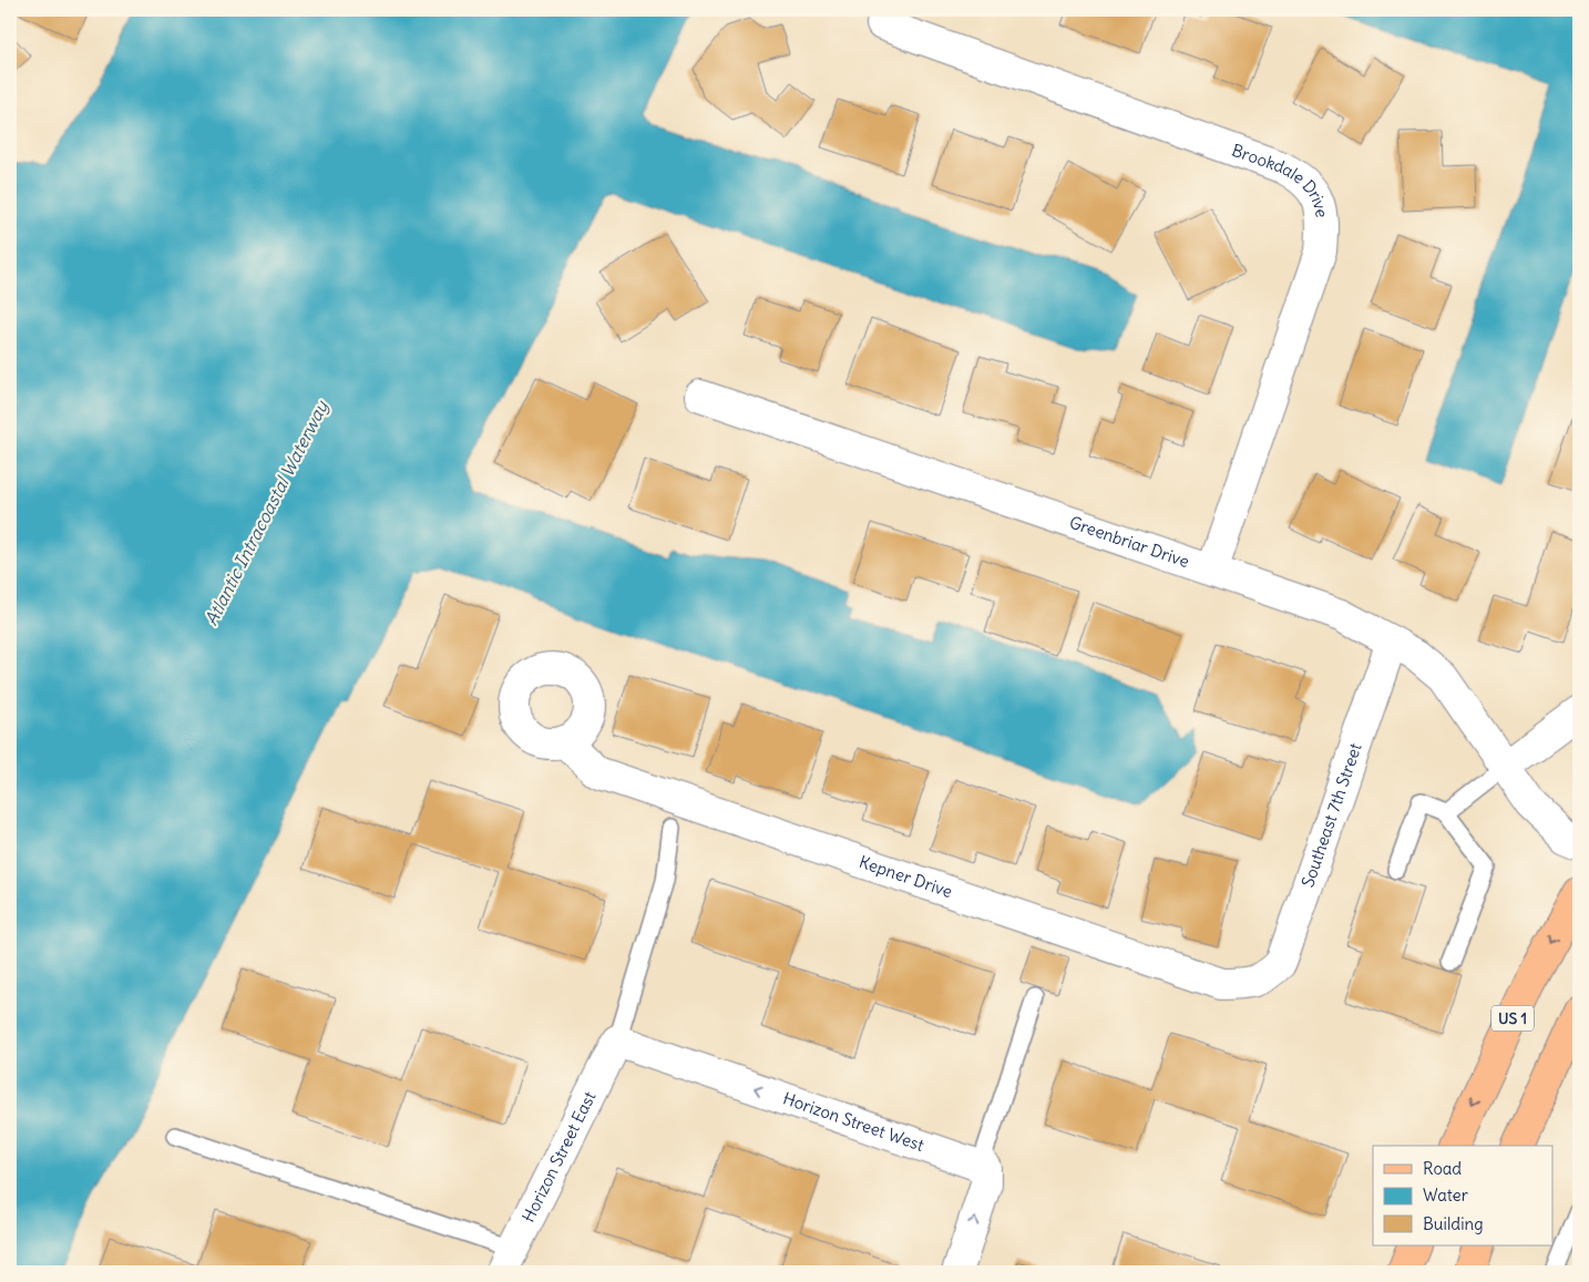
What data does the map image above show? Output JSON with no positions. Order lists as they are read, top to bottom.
{
  "streets": {
    "main road": ["US 1"],
    "street": [
      "Brookdale Drive",
      "Greenbriar Drive",
      "Southeast 7th Street",
      "Kepner Drive",
      "Horizon Street West",
      "Horizon Street East"
    ]
  },
  "crossings": [
    ["Brookdale Drive", "Greenbriar Drive"],
    ["Greenbriar Drive", "Southeast 7th Street"],
    ["Southeast 7th Street", "Kepner Drive"],
    ["Horizon Street West", "Horizon Street East"]
  ],
  "one_way": ["Horizon Street West"],
  "water": ["Atlantic Intracoastal Waterway"],
  "legend": ["Road", "Water", "Building"]
}
